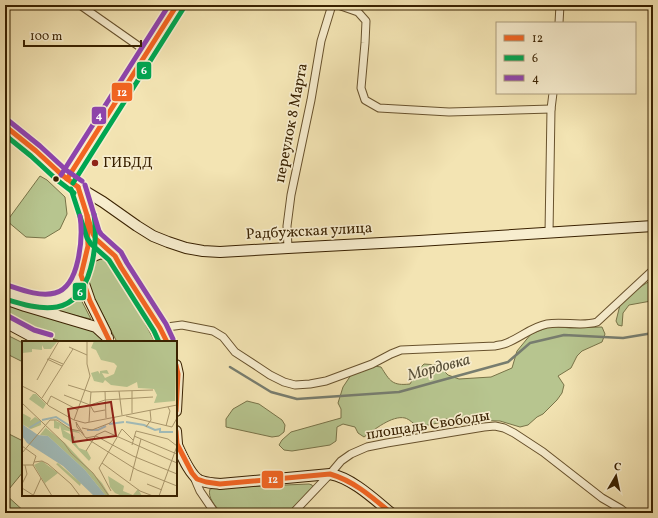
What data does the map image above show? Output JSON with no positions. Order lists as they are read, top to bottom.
{
  "streets": {
    "main road": ["Радбужская улица"],
    "street": ["переулок 8 Марта", "площадь Свободы"]
  },
  "crossings": [
    ["переулок 8 Марта", "Радбужская улица"]
  ],
  "water": ["Мордовка"],
  "places": ["ГИБДД"],
  "lines": ["transit line 12", "transit line 4", "transit line 6"],
  "legend": ["12", "6", "4"],
  "scale_bar": "100 m",
  "north": "top"
}
